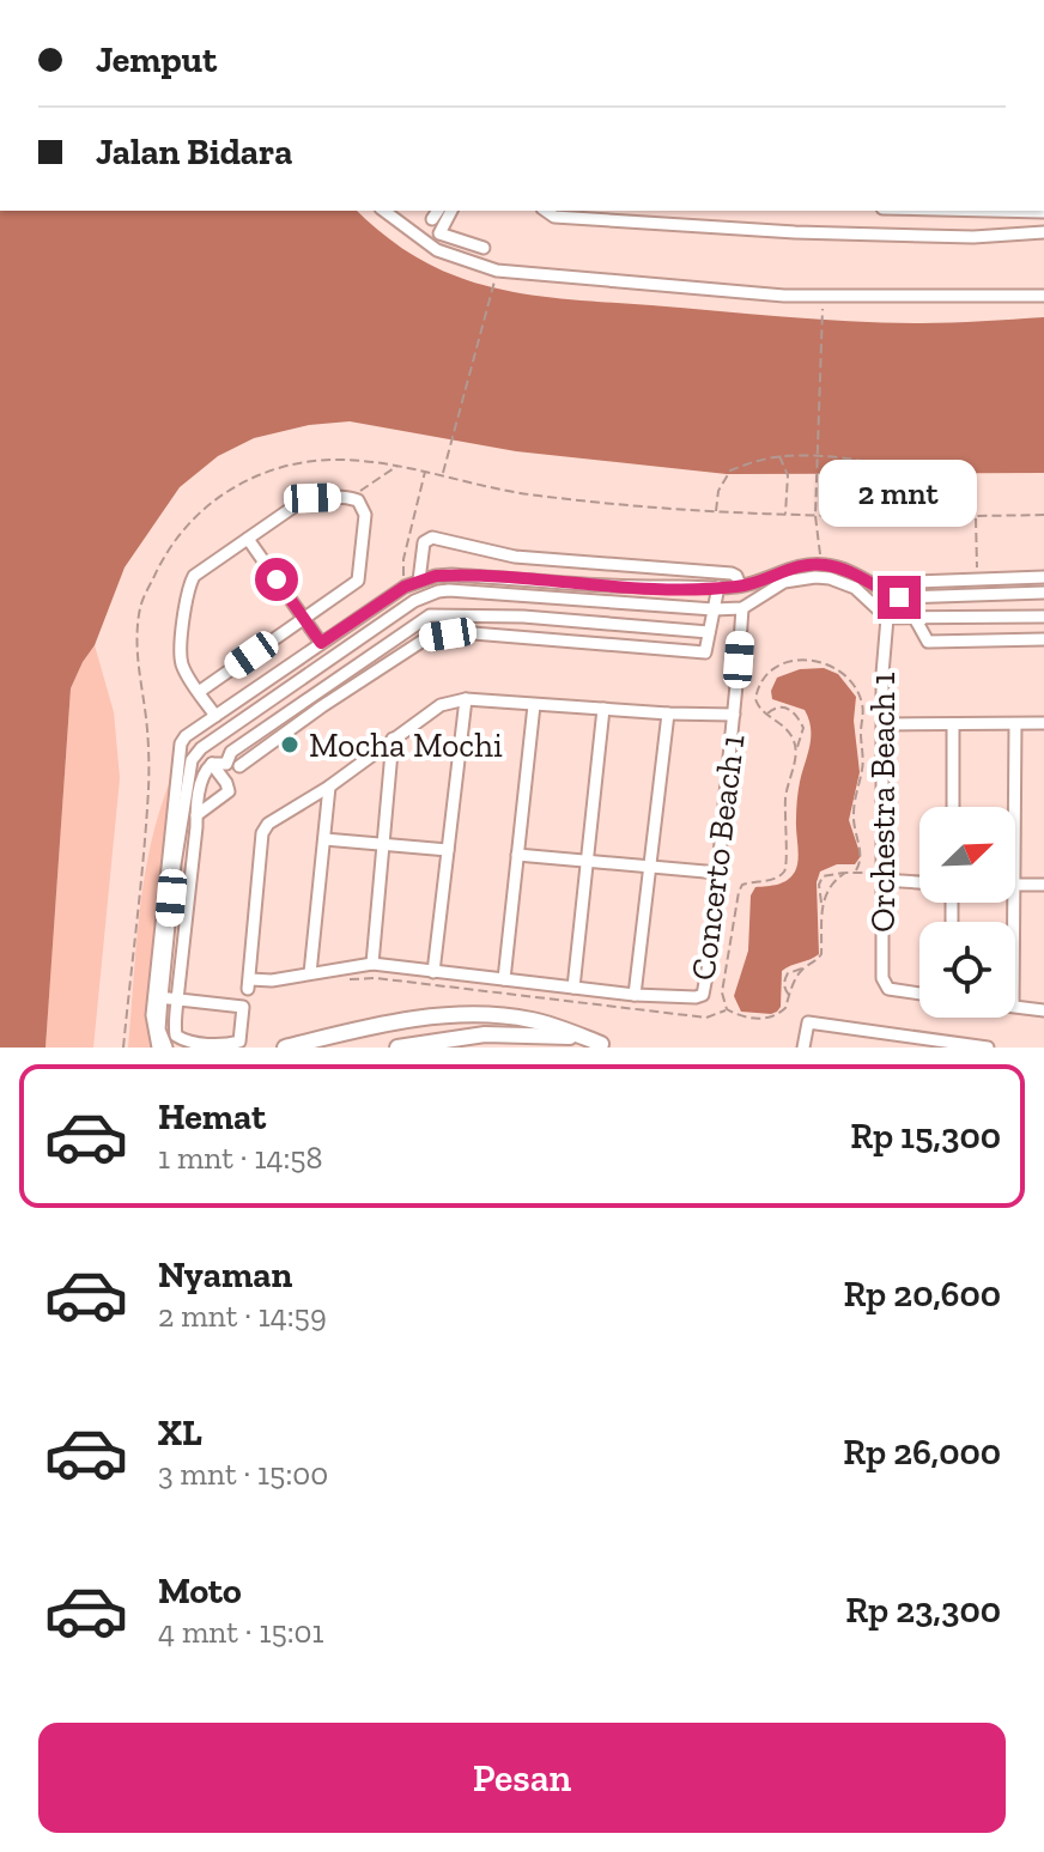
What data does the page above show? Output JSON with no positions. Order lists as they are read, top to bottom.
{
  "streets": {
    "street": ["Orchestra Beach 1", "Concerto Beach 1"]
  },
  "places": ["Mocha Mochi"],
  "north": "top right",
  "page": {
    "banner": ["Jemput", "Jalan Bidara"],
    "bubble": "2 mnt",
    "list": [
      {
        "name": "Hemat",
        "note": "1 mnt · 14:58",
        "value": "Rp 15,300"
      },
      {
        "name": "Nyaman",
        "note": "2 mnt · 14:59",
        "value": "Rp 20,600"
      },
      {
        "name": "XL",
        "note": "3 mnt · 15:00",
        "value": "Rp 26,000"
      },
      {
        "name": "Moto",
        "note": "4 mnt · 15:01",
        "value": "Rp 23,300"
      }
    ],
    "buttons": "Pesan"
  }
}
